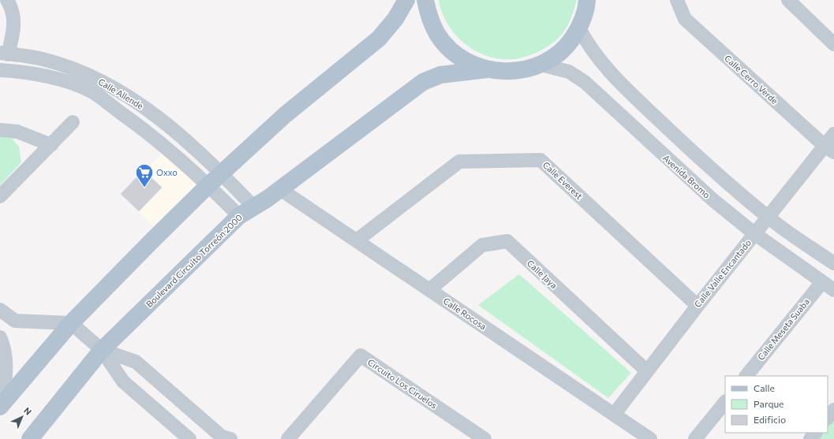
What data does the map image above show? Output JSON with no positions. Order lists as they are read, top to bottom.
{
  "streets": {
    "main road": ["Boulevard Circuito Torreón 2000"],
    "street": [
      "Calle Cerro Verde",
      "Calle Allende",
      "Avenida Bromo",
      "Calle Everest",
      "Calle Valle Encantado",
      "Calle Jaya",
      "Calle Rocosa",
      "Calle Meseta Suaba",
      "Circuito Los Ciruelos"
    ]
  },
  "crossings": [
    ["Calle Cerro Verde", "Calle Valle Encantado"],
    ["Calle Allende", "Boulevard Circuito Torreón 2000"],
    ["Avenida Bromo", "Calle Valle Encantado"],
    ["Avenida Bromo", "Calle Meseta Suaba"],
    ["Calle Everest", "Calle Valle Encantado"],
    ["Calle Everest", "Calle Rocosa"],
    ["Boulevard Circuito Torreón 2000", "Calle Rocosa"],
    ["Calle Valle Encantado", "Calle Jaya"],
    ["Calle Valle Encantado", "Calle Rocosa"],
    ["Calle Jaya", "Calle Rocosa"]
  ],
  "places": {
    "supermarket": ["Oxxo"]
  },
  "legend": ["Calle", "Parque", "Edificio"],
  "north": "top right"
}
